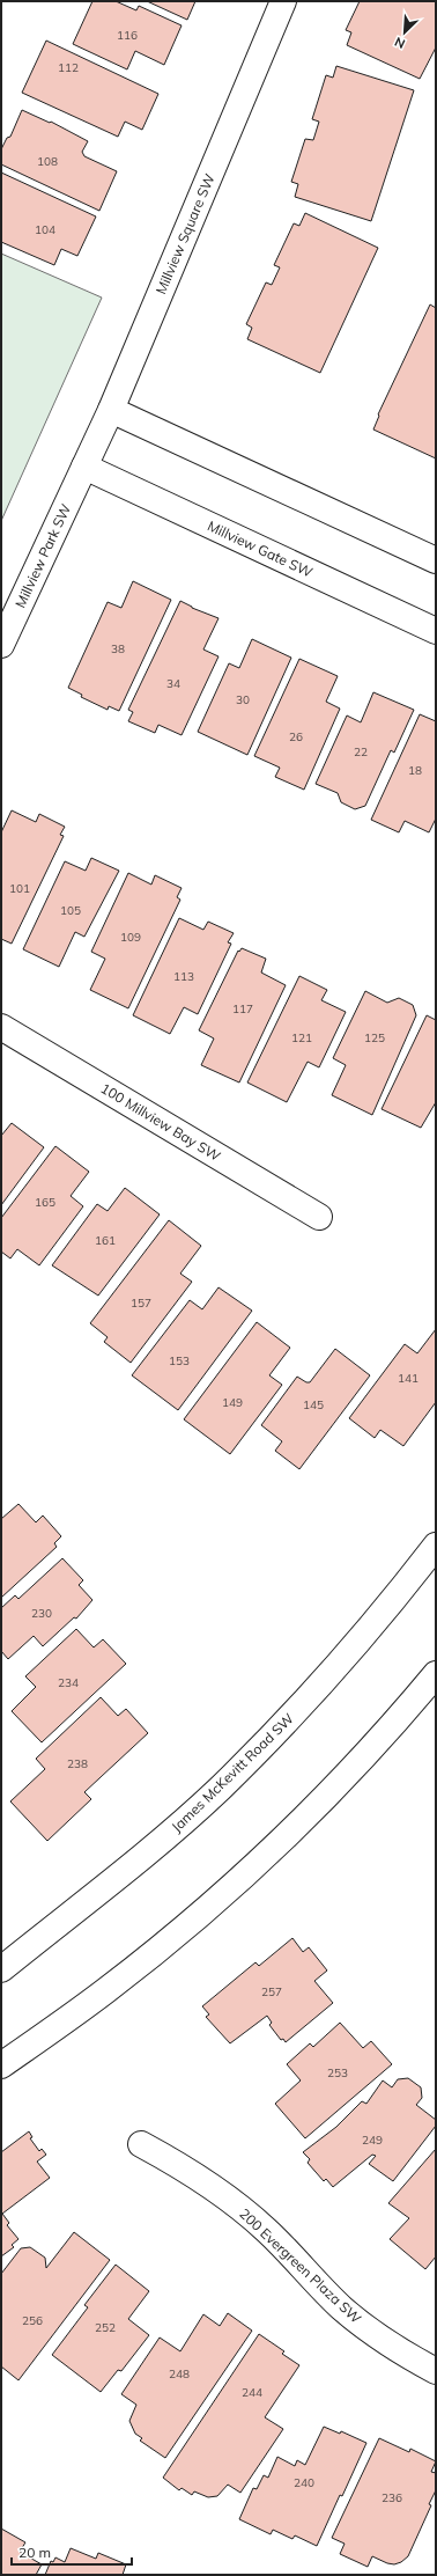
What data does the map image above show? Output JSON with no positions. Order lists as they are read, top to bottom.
{
  "streets": {
    "street": [
      "Millview Square SW",
      "Millview Gate SW",
      "Millview Park SW",
      "100 Millview Bay SW",
      "James McKevitt Road SW",
      "200 Evergreen Plaza SW"
    ]
  },
  "crossings": [
    ["Millview Square SW", "Millview Gate SW"],
    ["Millview Square SW", "Millview Park SW"],
    ["Millview Gate SW", "Millview Park SW"]
  ],
  "house_numbers": [
    "116",
    "112",
    "108",
    "104",
    "38",
    "34",
    "30",
    "26",
    "22",
    "18",
    "101",
    "105",
    "109",
    "113",
    "117",
    "121",
    "125",
    "165",
    "161",
    "157",
    "153",
    "141",
    "149",
    "145",
    "230",
    "234",
    "238",
    "257",
    "253",
    "249",
    "256",
    "252",
    "248",
    "244",
    "240",
    "236"
  ],
  "scale_bar": "20 m",
  "north": "bottom left"
}
